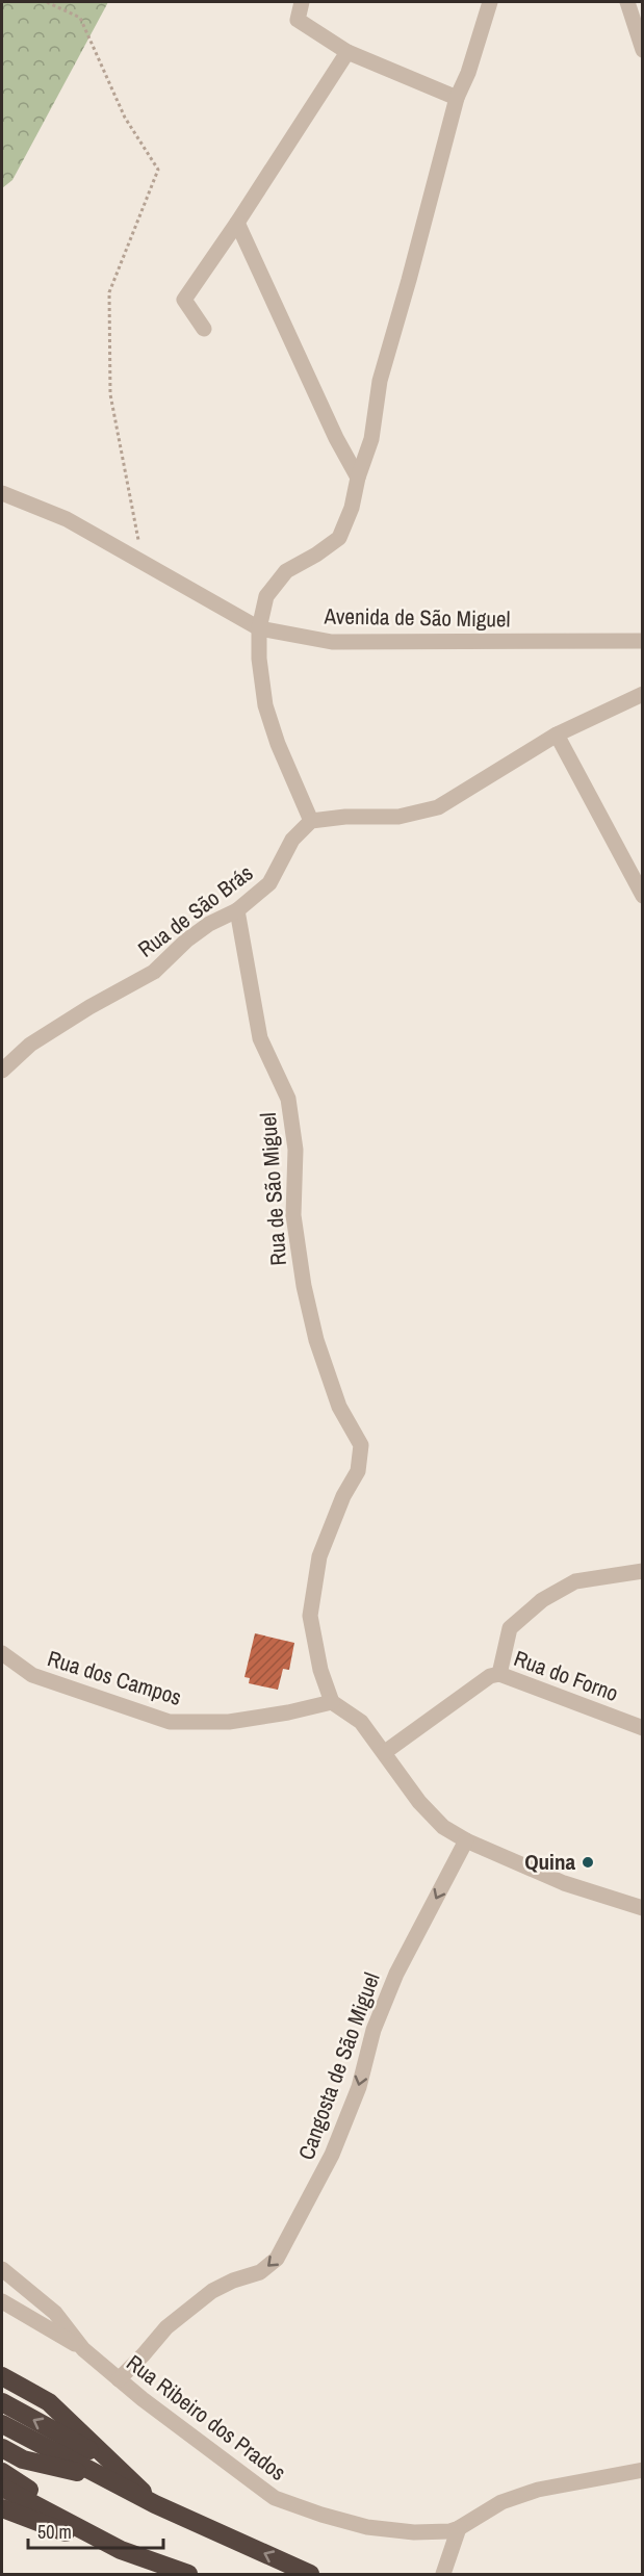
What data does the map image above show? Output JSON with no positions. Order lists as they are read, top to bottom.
{
  "streets": {
    "street": [
      "Avenida de São Miguel",
      "Rua de São Brás",
      "Rua de São Miguel",
      "Rua do Forno",
      "Rua dos Campos",
      "Cangosta de São Miguel",
      "Rua Ribeiro dos Prados"
    ]
  },
  "crossings": [
    ["Rua de São Brás", "Rua de São Miguel"],
    ["Rua de São Miguel", "Rua dos Campos"],
    ["Cangosta de São Miguel", "Rua Ribeiro dos Prados"]
  ],
  "one_way": ["Cangosta de São Miguel"],
  "places": ["Quina"],
  "scale_bar": "50 m"
}
